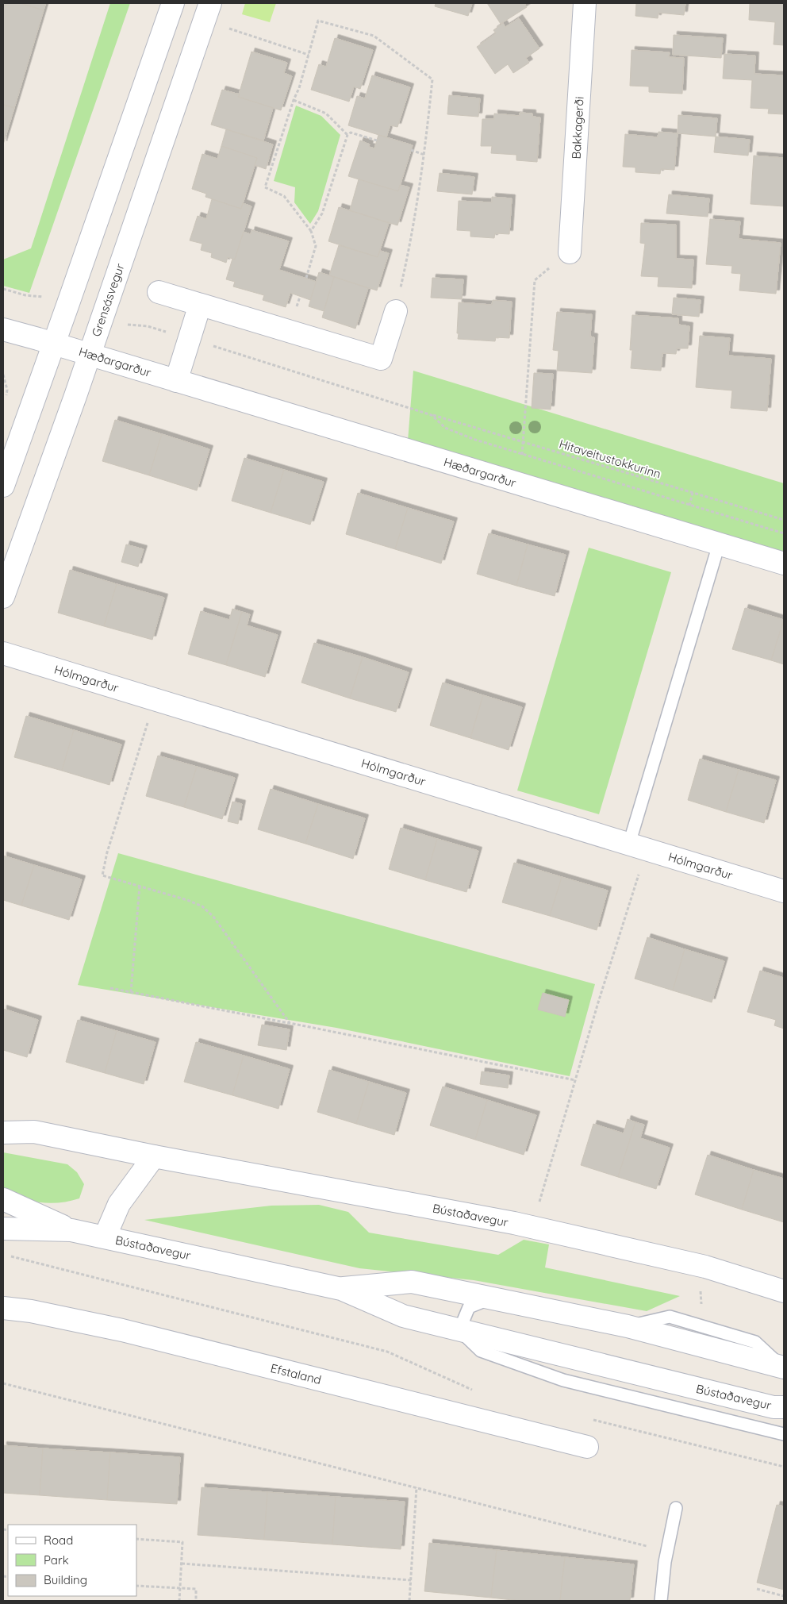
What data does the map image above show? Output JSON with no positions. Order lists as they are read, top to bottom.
{
  "streets": {
    "street": [
      "Bakkagerði",
      "Grensásvegur",
      "Hæðargarður",
      "Hólmgarður",
      "Bústaðavegur",
      "Efstaland"
    ],
    "path": ["Hitaveitustokkurinn"]
  },
  "crossings": [
    ["Grensásvegur", "Hæðargarður"]
  ],
  "legend": ["Road", "Park", "Building"]
}
